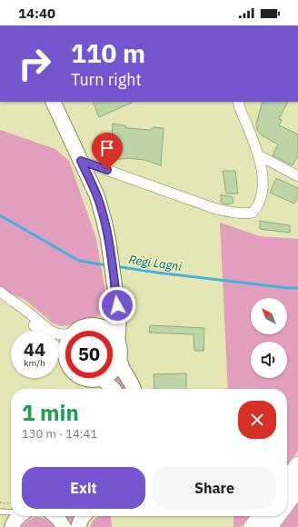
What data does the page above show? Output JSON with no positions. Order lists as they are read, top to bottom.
{
  "water": ["Regi Lagni"],
  "north": "top left",
  "page": {
    "status": "14:40",
    "turn": ["110 m", "Turn right"],
    "speed": "44 km/h",
    "limit": "50",
    "heading": ["1 min", "130 m · 14:41"],
    "buttons": ["Exit", "Share"]
  }
}
